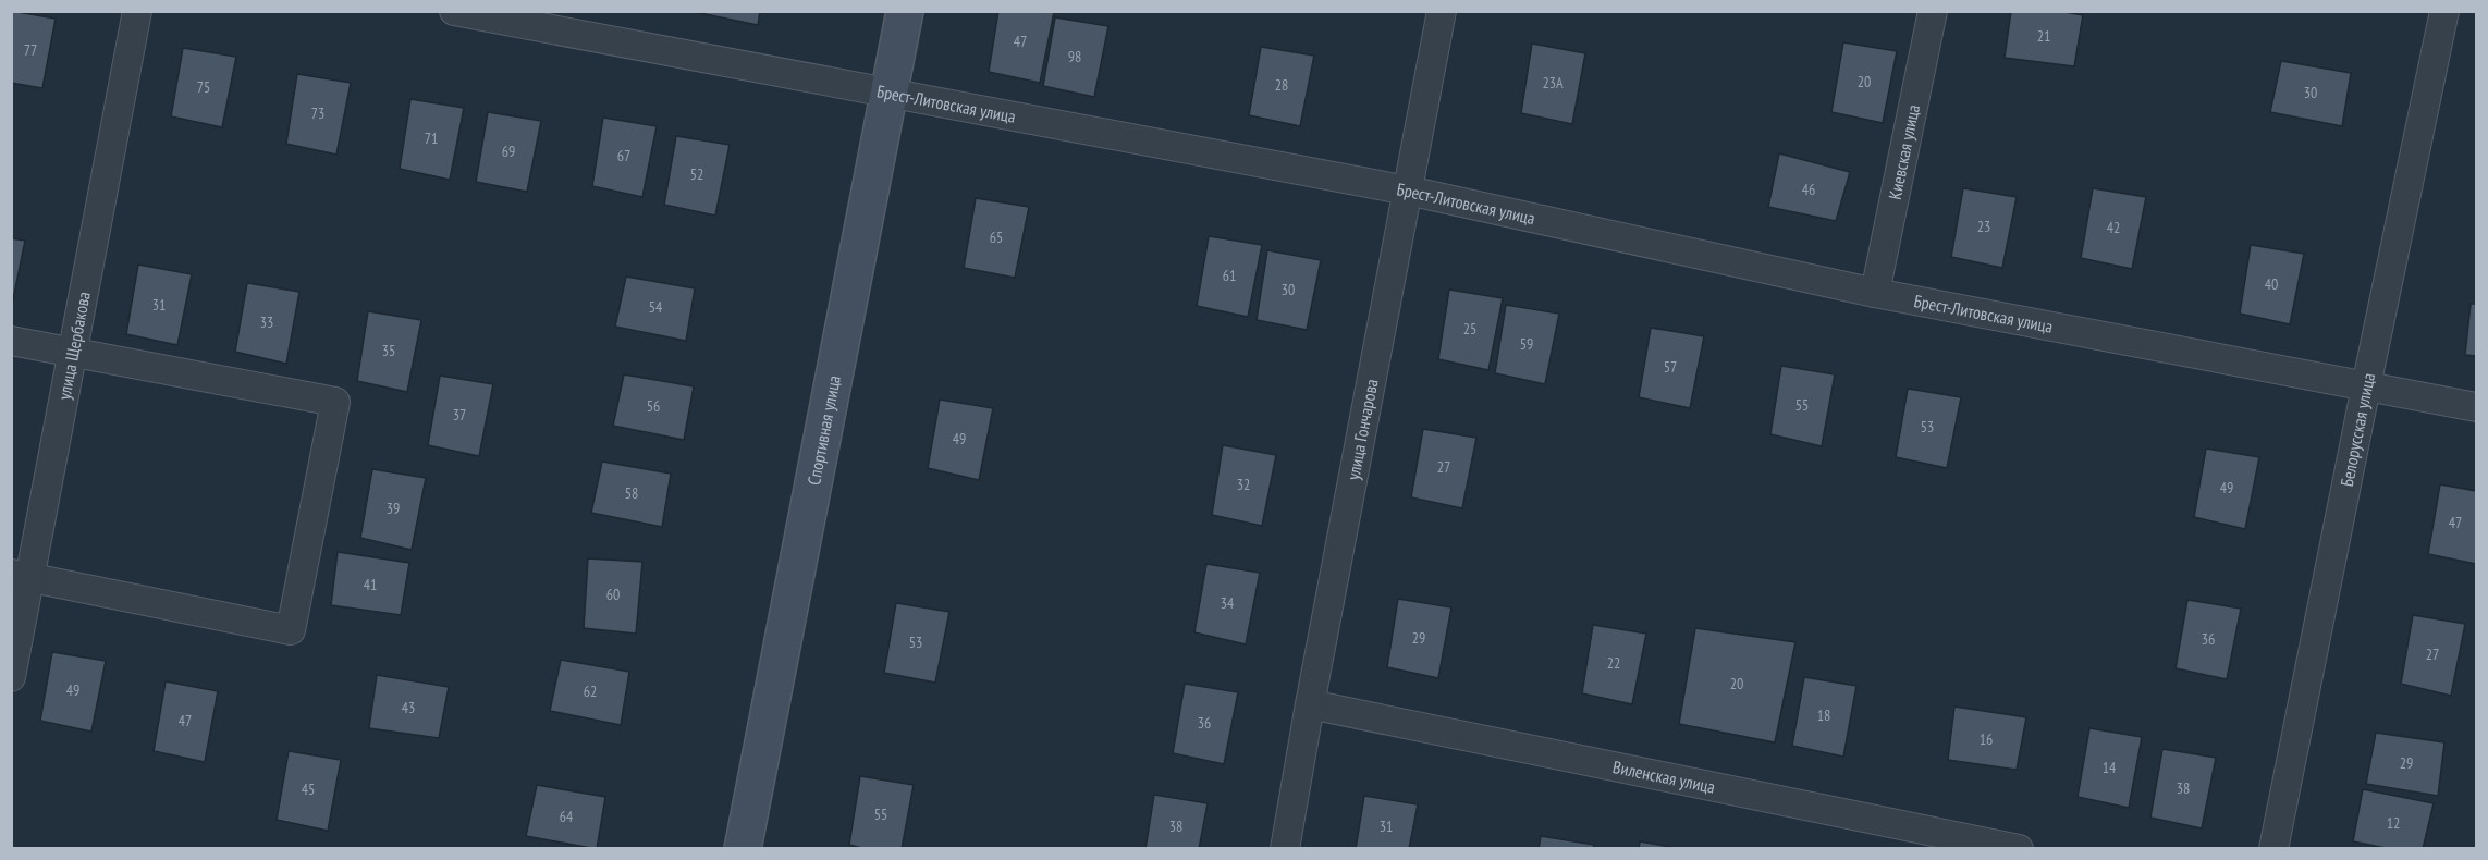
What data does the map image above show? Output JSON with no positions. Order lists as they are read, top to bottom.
{
  "streets": {
    "street": [
      "Брест-Литовская улица",
      "Киевская улица",
      "улица Щербакова",
      "Спортивная улица",
      "улица Гончарова",
      "Белорусская улица",
      "Виленская улица"
    ]
  },
  "crossings": [
    ["Брест-Литовская улица", "Киевская улица"],
    ["Брест-Литовская улица", "Спортивная улица"],
    ["Брест-Литовская улица", "улица Гончарова"],
    ["Брест-Литовская улица", "Белорусская улица"],
    ["улица Гончарова", "Виленская улица"]
  ],
  "house_numbers": [
    "21",
    "47",
    "77",
    "98",
    "20",
    "23А",
    "28",
    "75",
    "30",
    "73",
    "71",
    "69",
    "67",
    "52",
    "46",
    "23",
    "42",
    "65",
    "61",
    "40",
    "30",
    "31",
    "54",
    "33",
    "25",
    "59",
    "35",
    "57",
    "55",
    "56",
    "37",
    "53",
    "49",
    "27",
    "32",
    "49",
    "58",
    "39",
    "47",
    "41",
    "60",
    "34",
    "29",
    "36",
    "53",
    "27",
    "22",
    "20",
    "49",
    "62",
    "43",
    "18",
    "47",
    "36",
    "16",
    "29",
    "14",
    "38",
    "45",
    "55",
    "64",
    "12",
    "38",
    "31"
  ]
}
